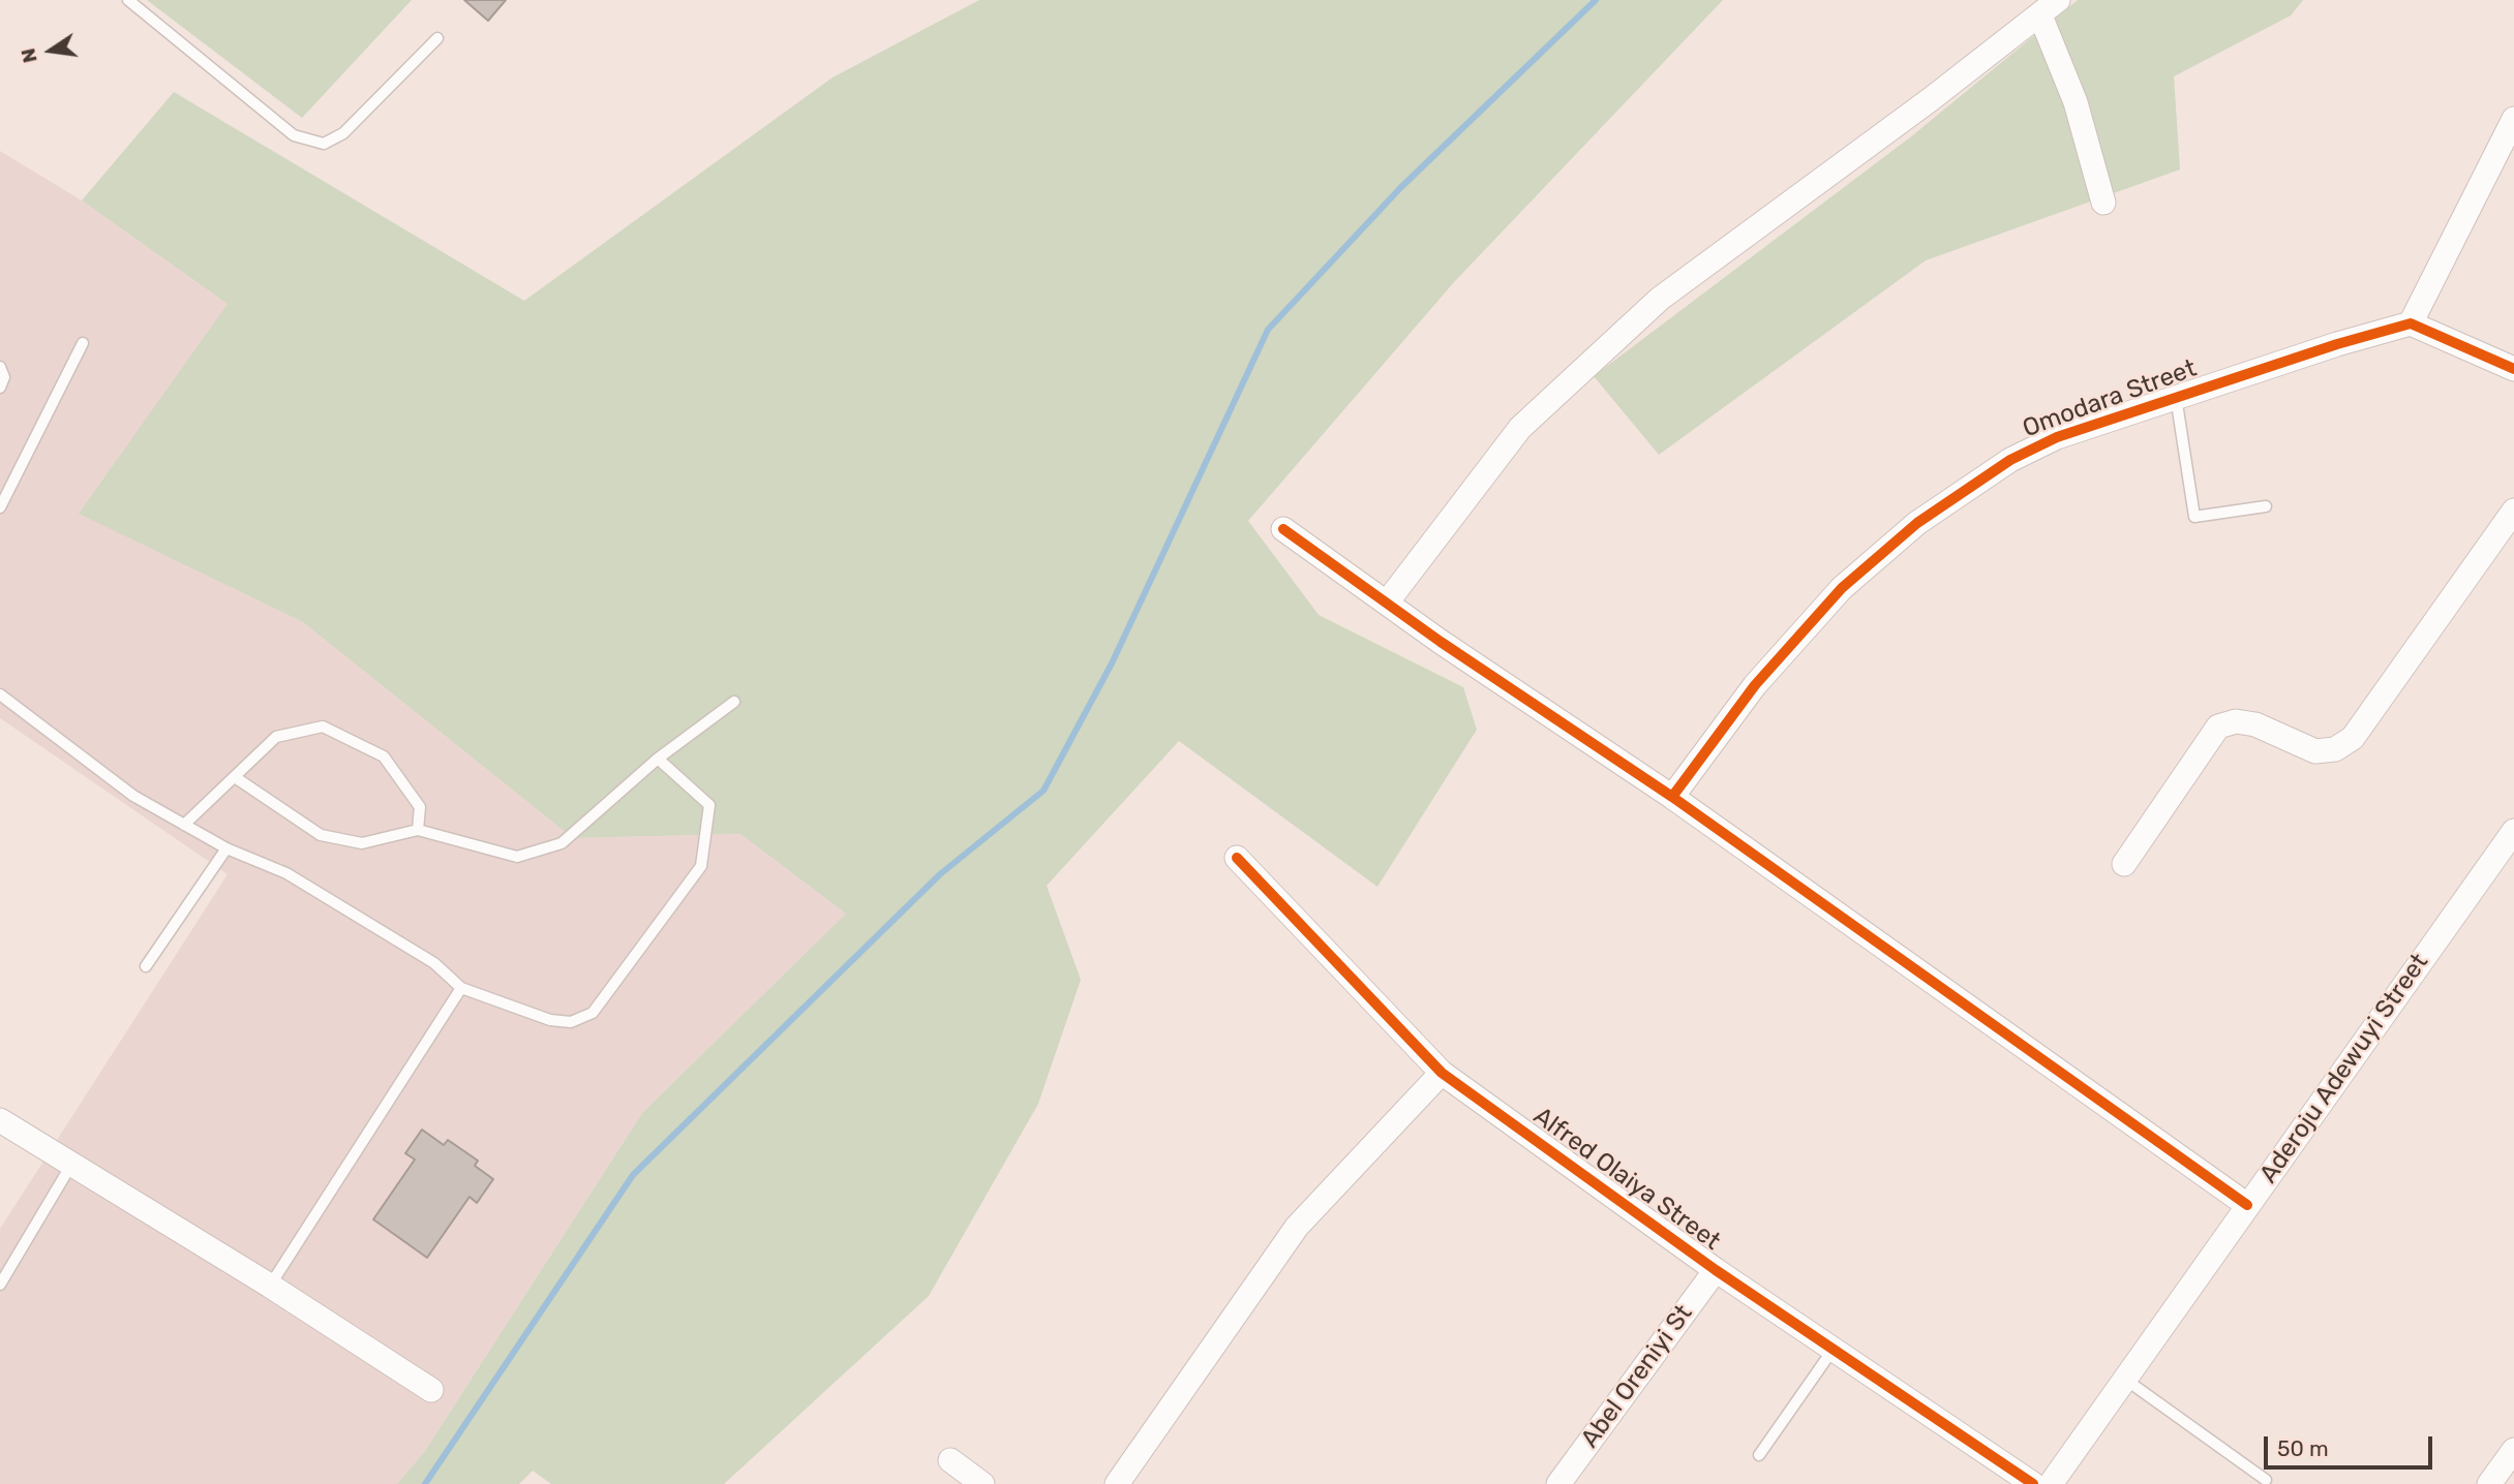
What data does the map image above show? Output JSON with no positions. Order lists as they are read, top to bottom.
{
  "streets": {
    "street": [
      "Omodara Street",
      "Aderoju Adewuyi Street",
      "Alfred Olaiya Street",
      "Abel Oreniyi St"
    ]
  },
  "crossings": [
    ["Alfred Olaiya Street", "Abel Oreniyi St"]
  ],
  "scale_bar": "50 m",
  "north": "left"
}
